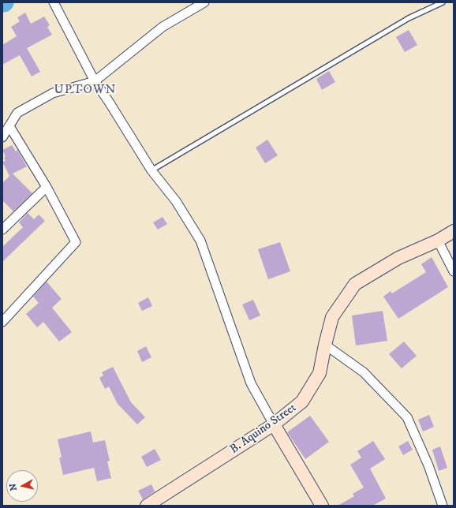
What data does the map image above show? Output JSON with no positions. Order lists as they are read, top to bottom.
{
  "streets": {
    "street": ["B. Aquino Street"]
  },
  "districts": ["UPTOWN"],
  "north": "left"
}
